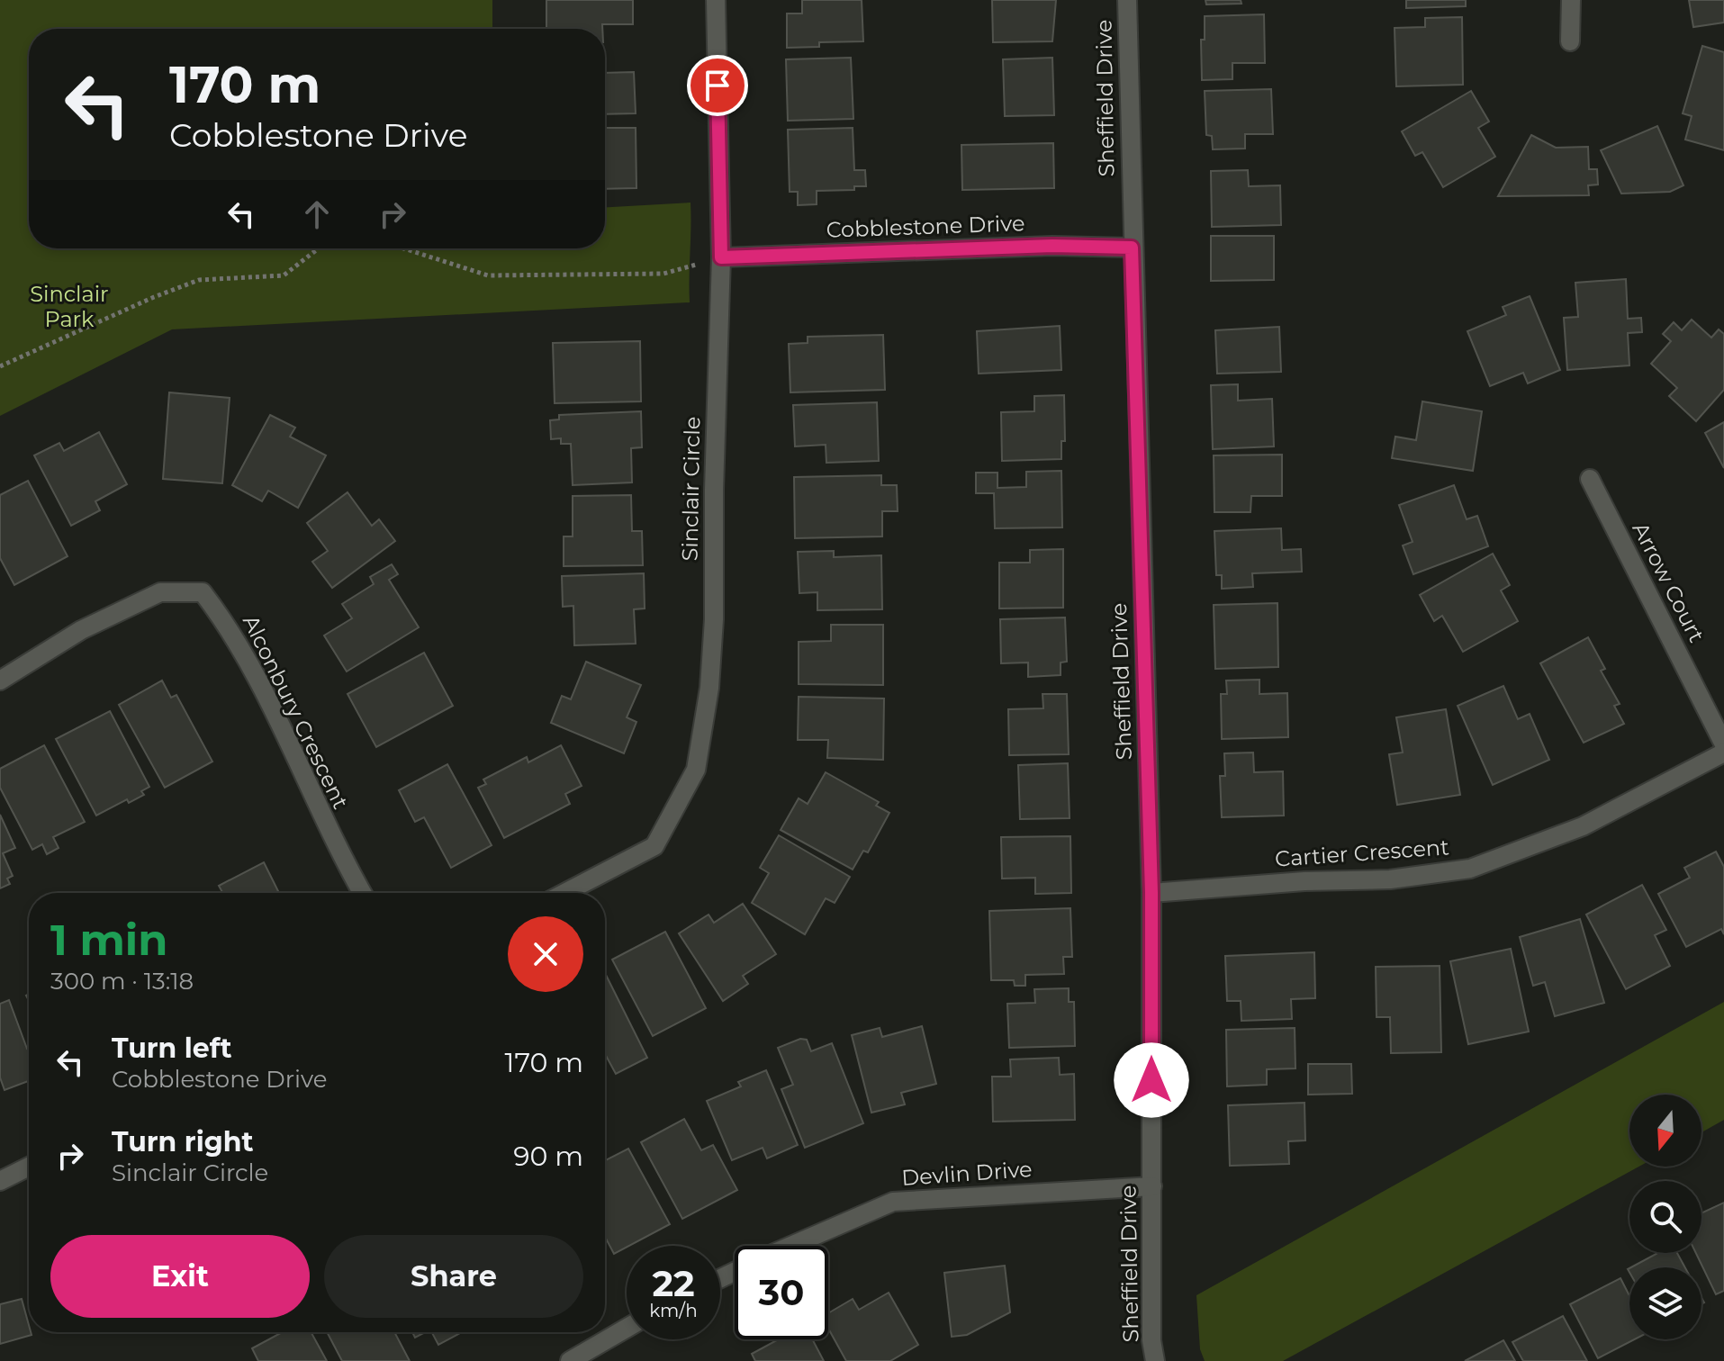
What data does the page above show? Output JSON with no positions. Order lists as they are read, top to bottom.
{
  "streets": {
    "street": [
      "Sheffield Drive",
      "Cobblestone Drive",
      "Sinclair Circle",
      "Arrow Court",
      "Alconbury Crescent",
      "Cartier Crescent",
      "Devlin Drive"
    ]
  },
  "crossings": [
    ["Sheffield Drive", "Cobblestone Drive"],
    ["Sheffield Drive", "Cartier Crescent"],
    ["Sheffield Drive", "Devlin Drive"],
    ["Cobblestone Drive", "Sinclair Circle"]
  ],
  "parks": ["Sinclair Park"],
  "north": "bottom",
  "page": {
    "turn": ["170 m", "Cobblestone Drive"],
    "heading": ["1 min", "300 m · 13:18"],
    "list": [
      {
        "name": "Turn left",
        "note": "Cobblestone Drive",
        "value": "170 m"
      },
      {
        "name": "Turn right",
        "note": "Sinclair Circle",
        "value": "90 m"
      }
    ],
    "buttons": ["Exit", "Share"],
    "speed": "22 km/h",
    "limit": "30"
  }
}
